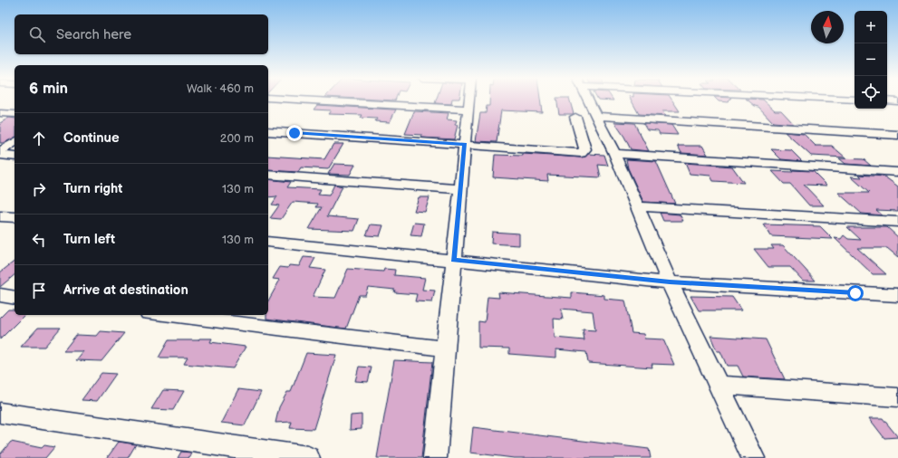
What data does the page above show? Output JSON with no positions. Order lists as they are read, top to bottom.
{
  "north": "top",
  "page": {
    "map_buttons": ["+", "−"],
    "search": "Search here",
    "heading": ["6 min", "Walk · 460 m"],
    "list": [
      ["Continue", "200 m"],
      ["Turn right", "130 m"],
      ["Turn left", "130 m"],
      "Arrive at destination"
    ]
  }
}
